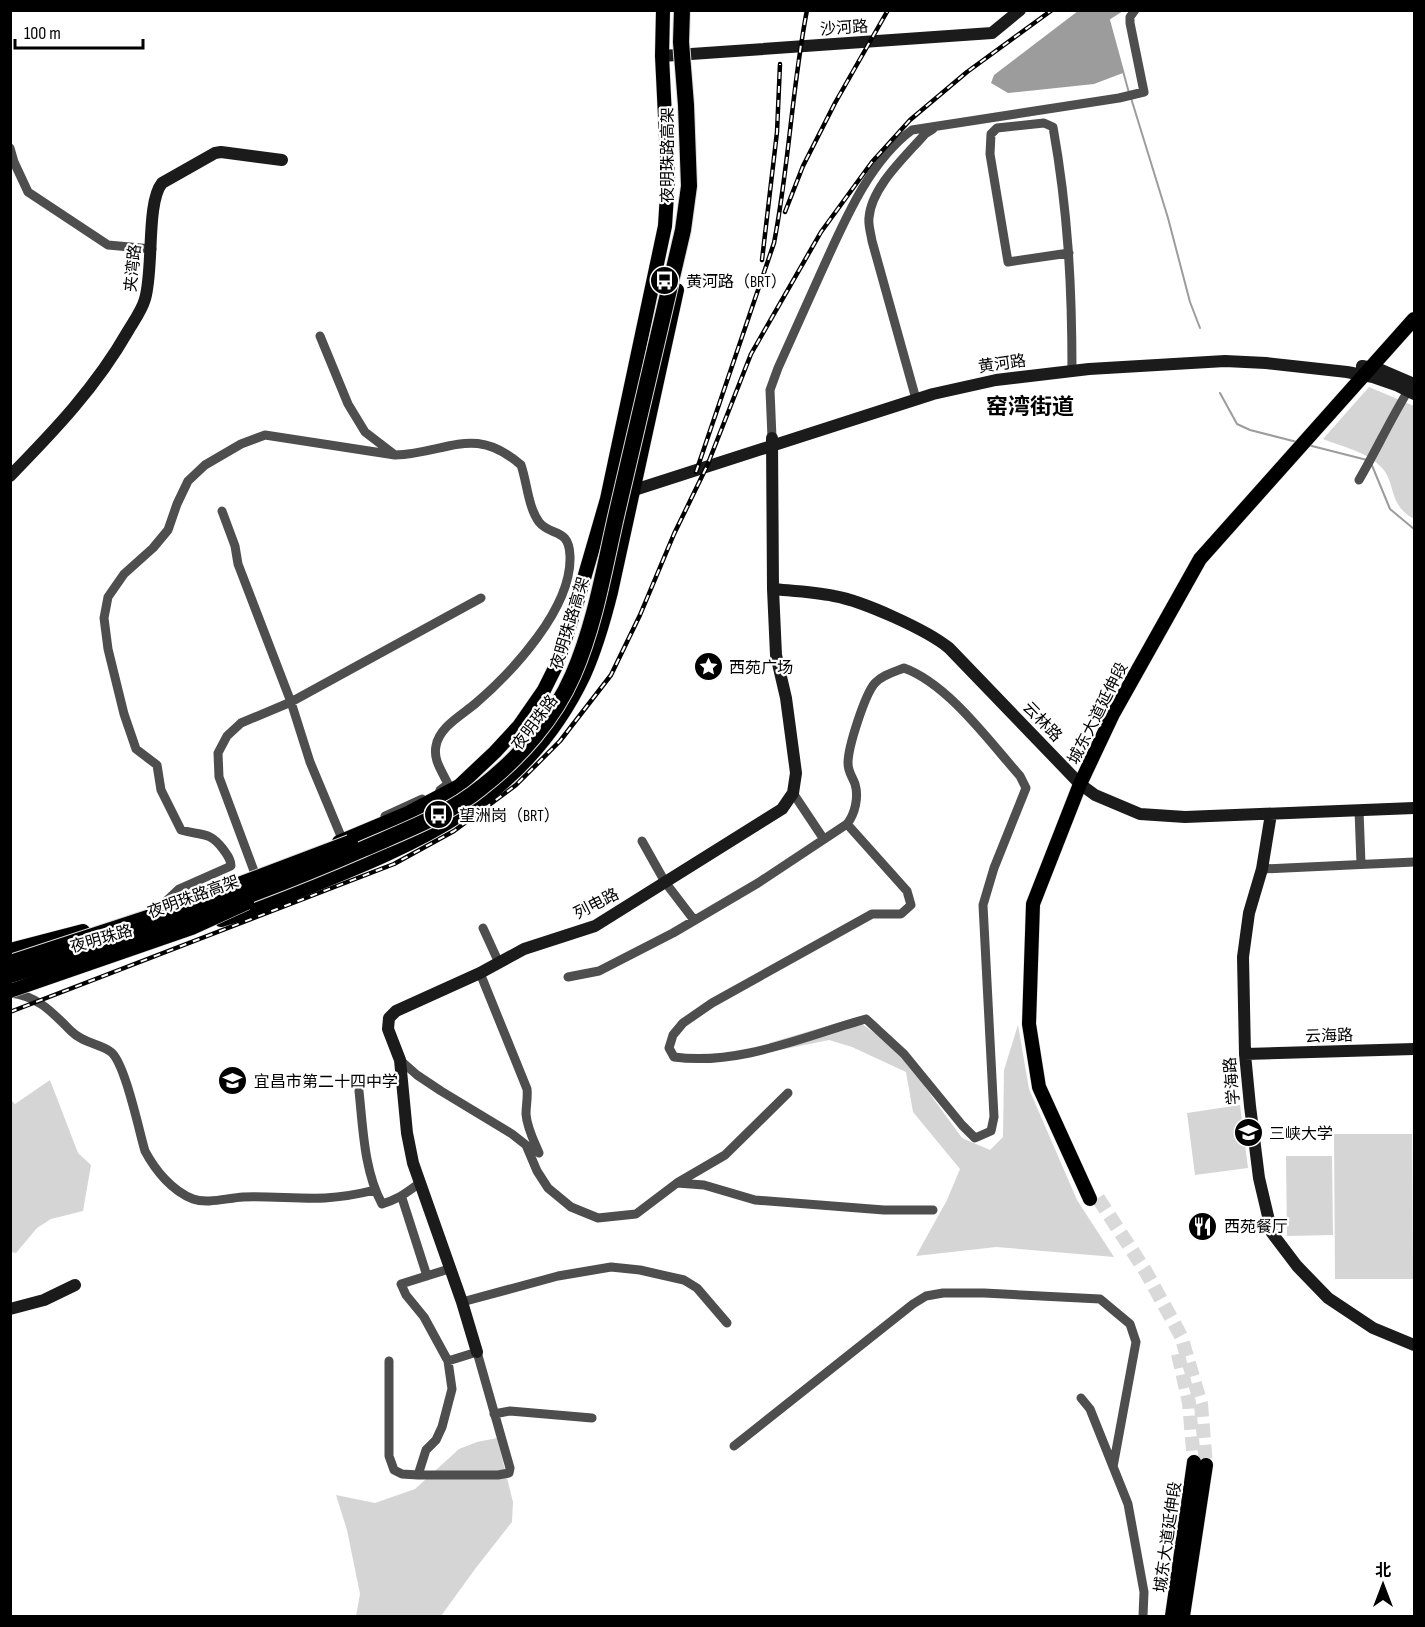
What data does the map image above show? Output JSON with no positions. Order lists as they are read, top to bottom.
{
  "streets": {
    "highway": ["夜明珠路高架"],
    "main road": ["城东大道延伸段", "夜明珠路"],
    "street": [
      "沙河路",
      "夹湾路",
      "黄河路",
      "云林路",
      "列电路",
      "云海路",
      "学海路"
    ]
  },
  "crossings": [
    ["沙河路", "夜明珠路"],
    ["夜明珠路高架", "夜明珠路"],
    ["黄河路", "城东大道延伸段"],
    ["黄河路", "夜明珠路"],
    ["城东大道延伸段", "云林路"],
    ["云林路", "学海路"],
    ["云海路", "学海路"]
  ],
  "districts": ["窑湾街道"],
  "places": {
    "bus stop": ["黄河路（BRT）", "望洲岗（BRT）"],
    "place": ["西苑广场"],
    "school or university": ["宜昌市第二十四中学", "三峡大学"],
    "restaurant": ["西苑餐厅"]
  },
  "scale_bar": "100 m",
  "north": "top"
}
